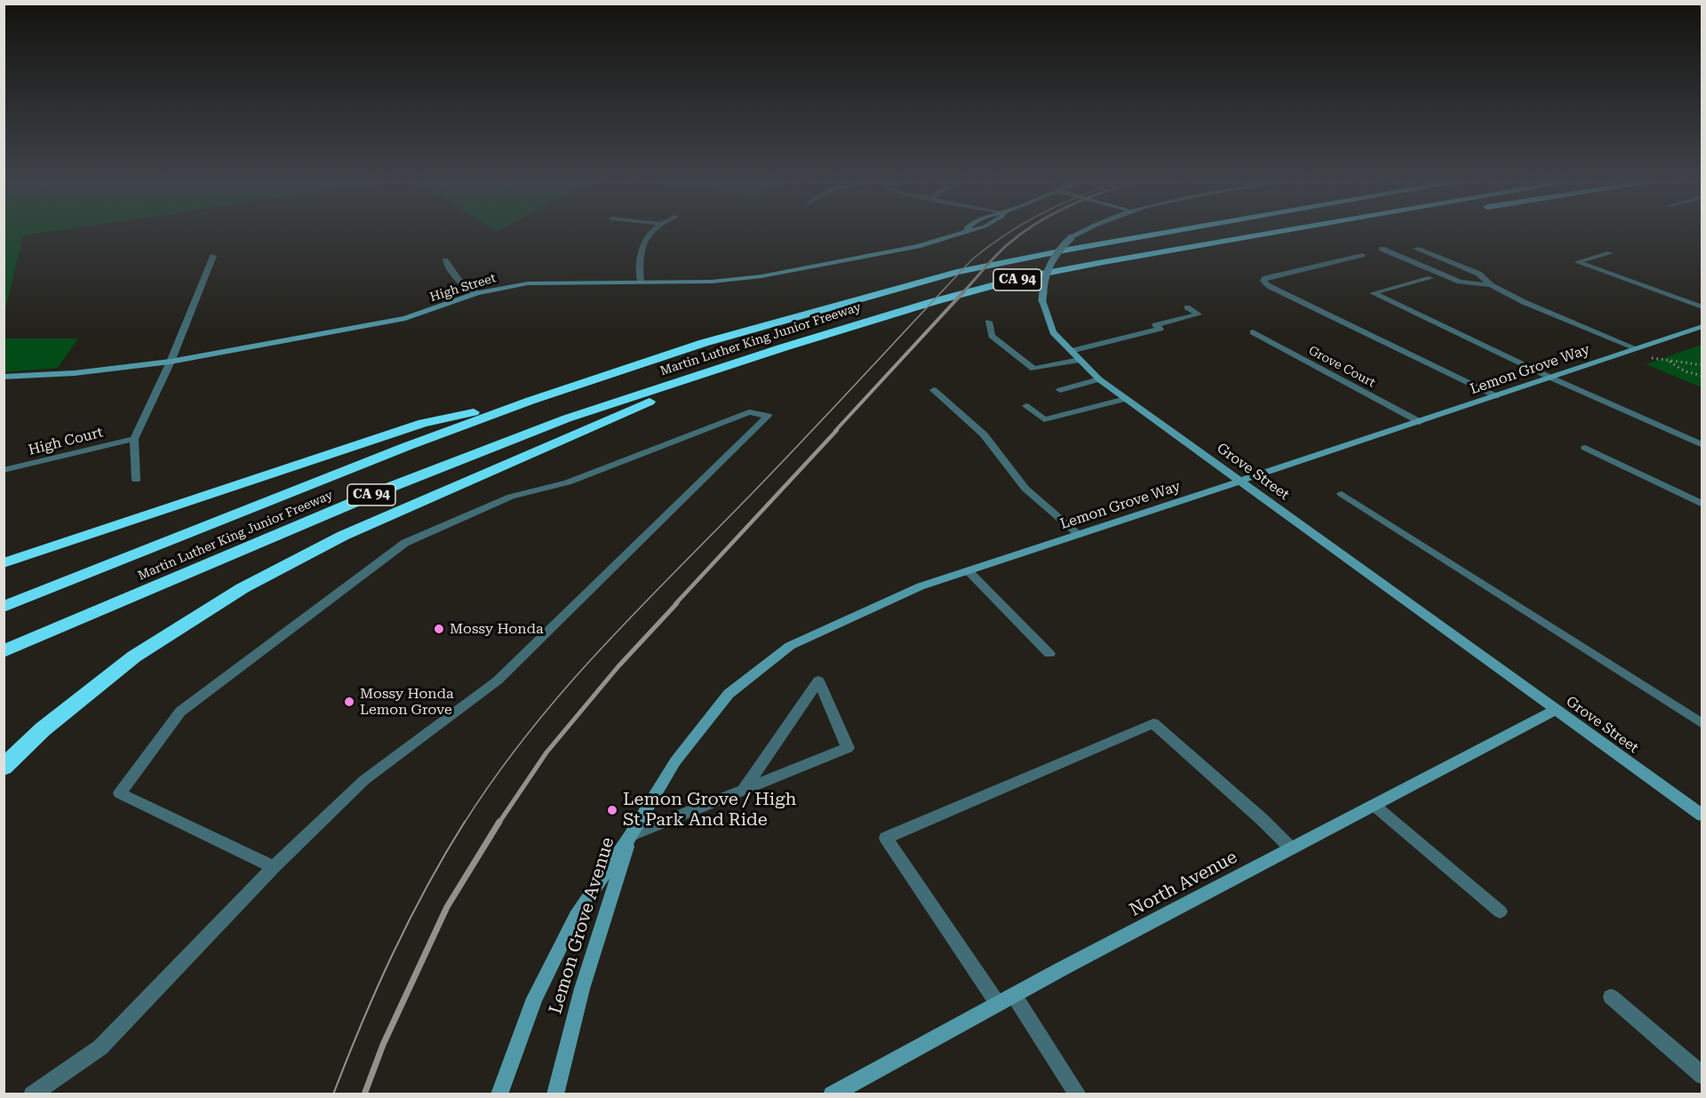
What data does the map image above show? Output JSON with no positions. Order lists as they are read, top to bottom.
{
  "streets": {
    "highway": ["CA 94", "Martin Luther King Junior Freeway"],
    "main road": [
      "High Street",
      "Lemon Grove Way",
      "Grove Street",
      "North Avenue",
      "Lemon Grove Avenue"
    ],
    "street": ["Grove Court", "High Court"]
  },
  "crossings": [
    ["Grove Court", "Lemon Grove Way"],
    ["Lemon Grove Way", "Grove Street"],
    ["Lemon Grove Way", "Lemon Grove Avenue"],
    ["Grove Street", "North Avenue"]
  ],
  "places": ["Mossy Honda", "Mossy Honda Lemon Grove", "Lemon Grove / High St Park And Ride"]
}
